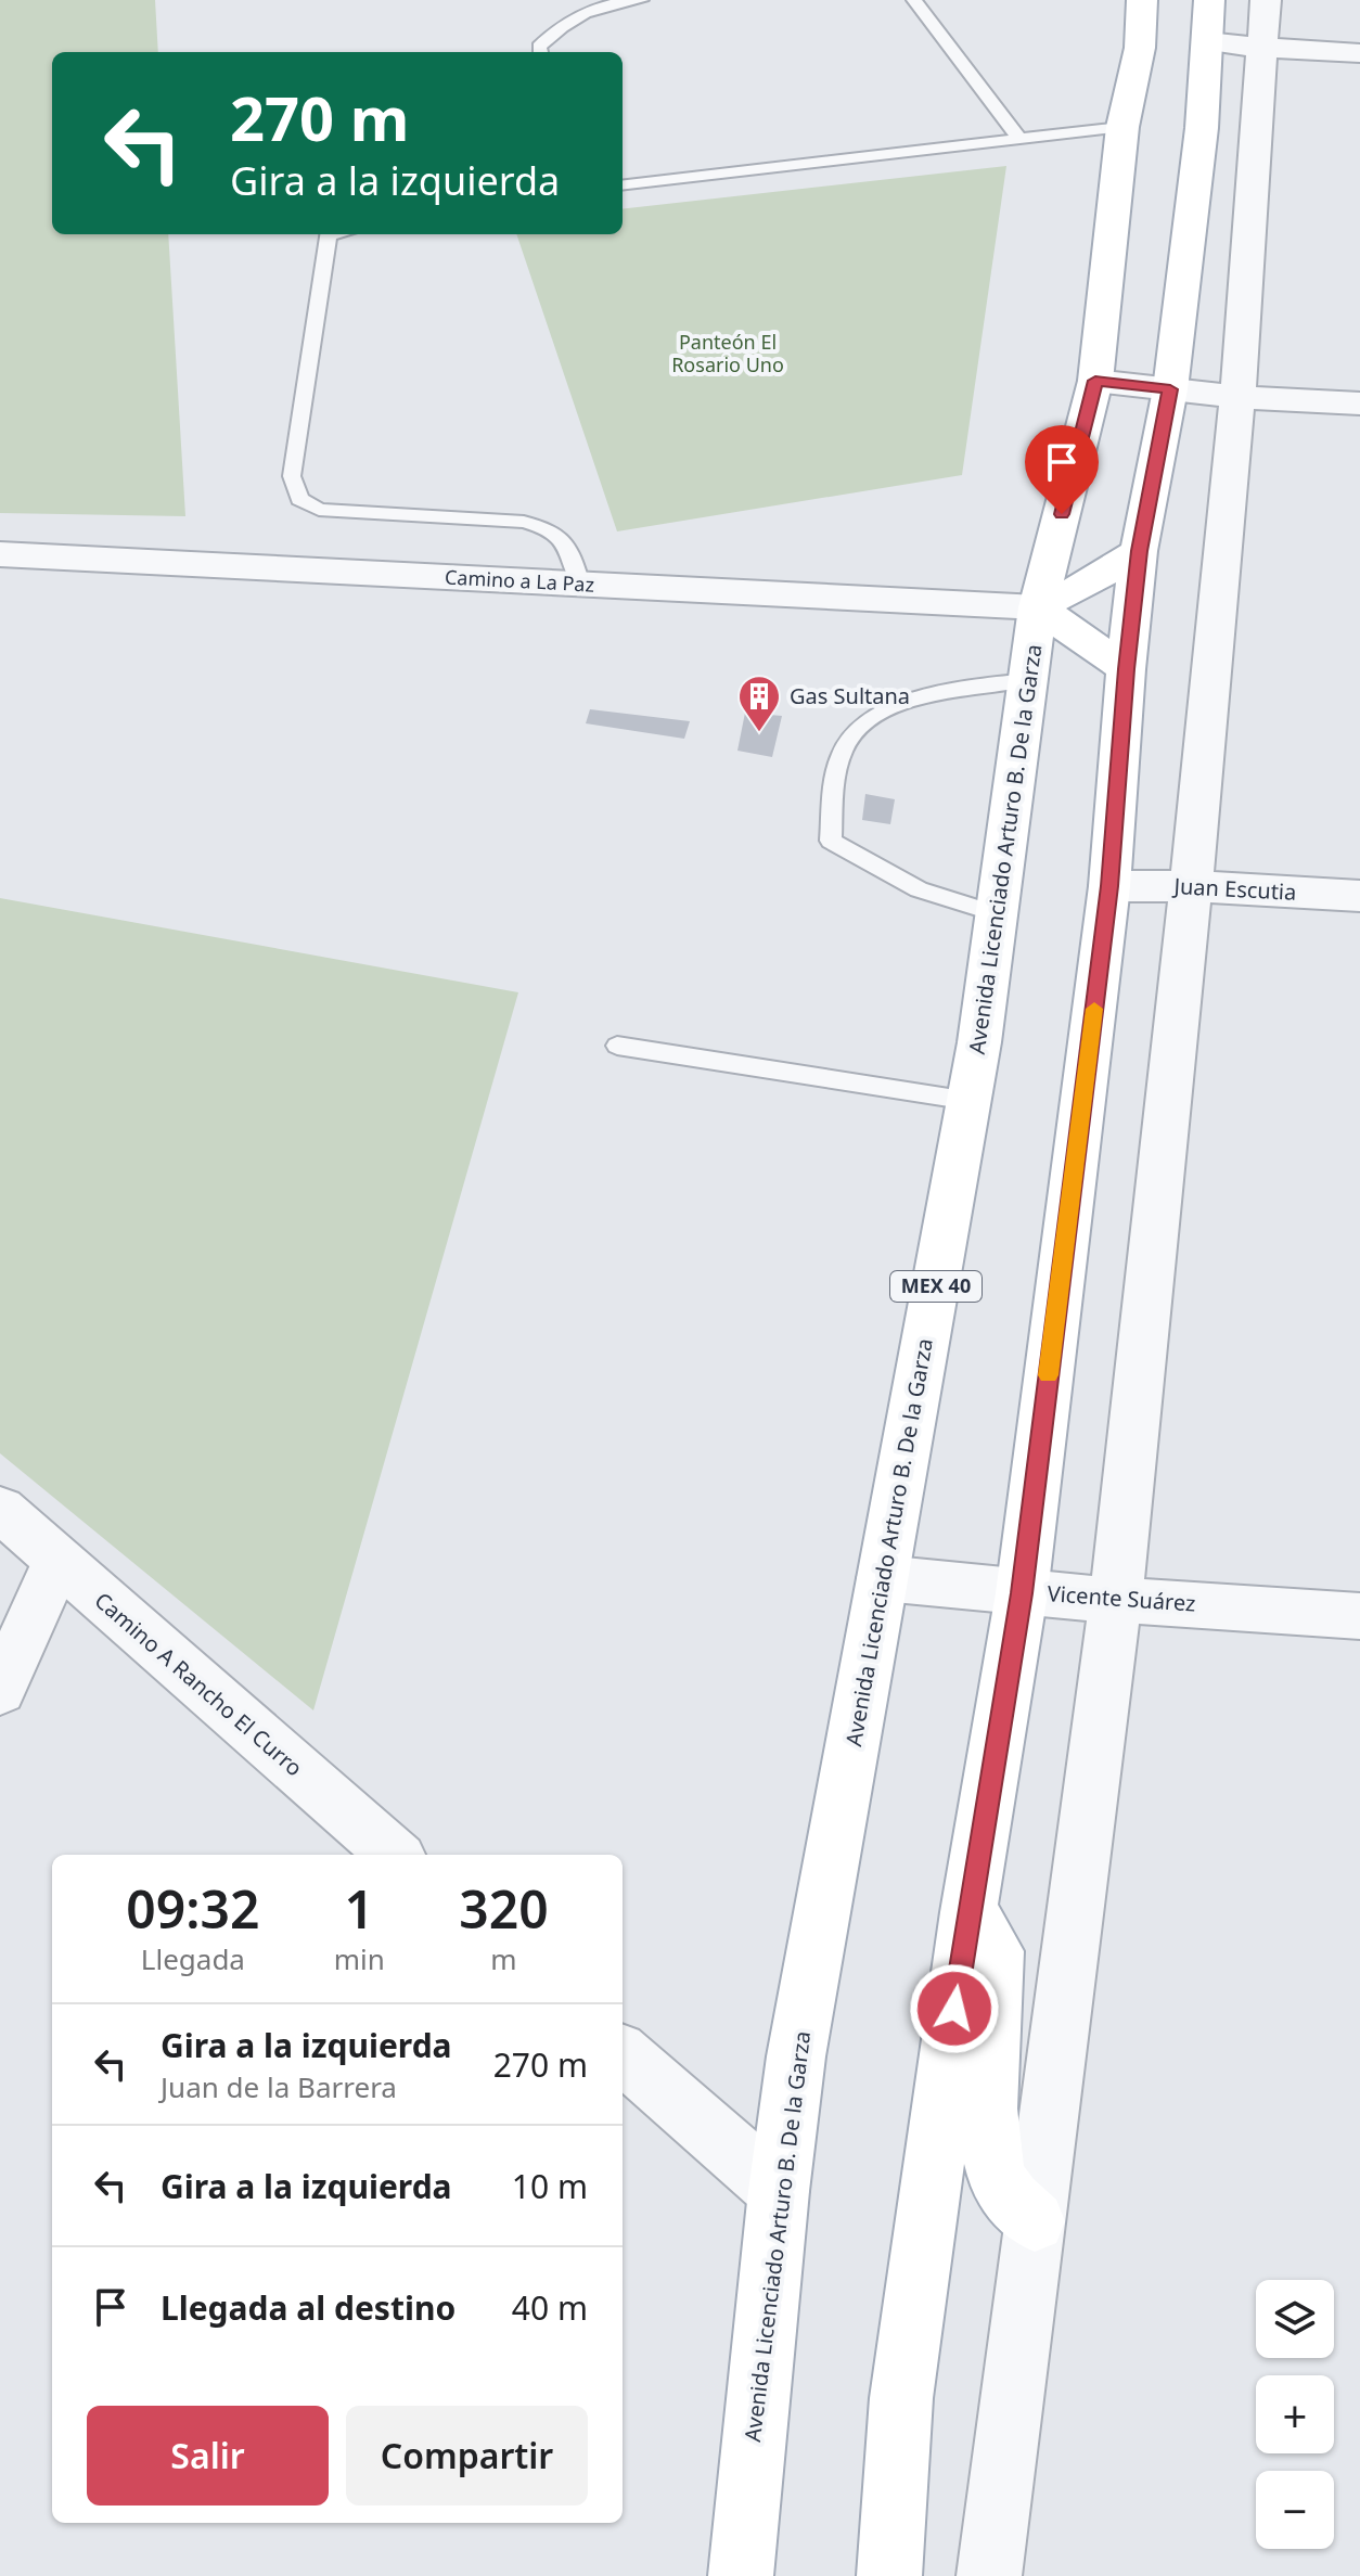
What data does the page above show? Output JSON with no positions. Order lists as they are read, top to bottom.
{
  "streets": {
    "main road": ["Avenida Licenciado Arturo B. De la Garza", "MEX 40"],
    "street": [
      "Camino a La Paz",
      "Juan Escutia",
      "Vicente Suárez",
      "Camino A Rancho El Curro"
    ]
  },
  "crossings": [
    ["Camino a La Paz", "Avenida Licenciado Arturo B. De la Garza"],
    ["Avenida Licenciado Arturo B. De la Garza", "Vicente Suárez"]
  ],
  "parks": ["Panteón El Rosario Uno"],
  "places": {
    "building": ["Gas Sultana"]
  },
  "page": {
    "turn": ["270 m", "Gira a la izquierda"],
    "eta": [
      "09:32",
      "Llegada",
      "1",
      "min",
      "320",
      "m"
    ],
    "list": [
      {
        "name": "Gira a la izquierda",
        "note": "Juan de la Barrera",
        "value": "270 m"
      },
      {
        "name": "Gira a la izquierda",
        "value": "10 m"
      },
      {
        "name": "Llegada al destino",
        "value": "40 m"
      }
    ],
    "map_buttons": ["+", "−"],
    "buttons": ["Salir", "Compartir"]
  }
}
